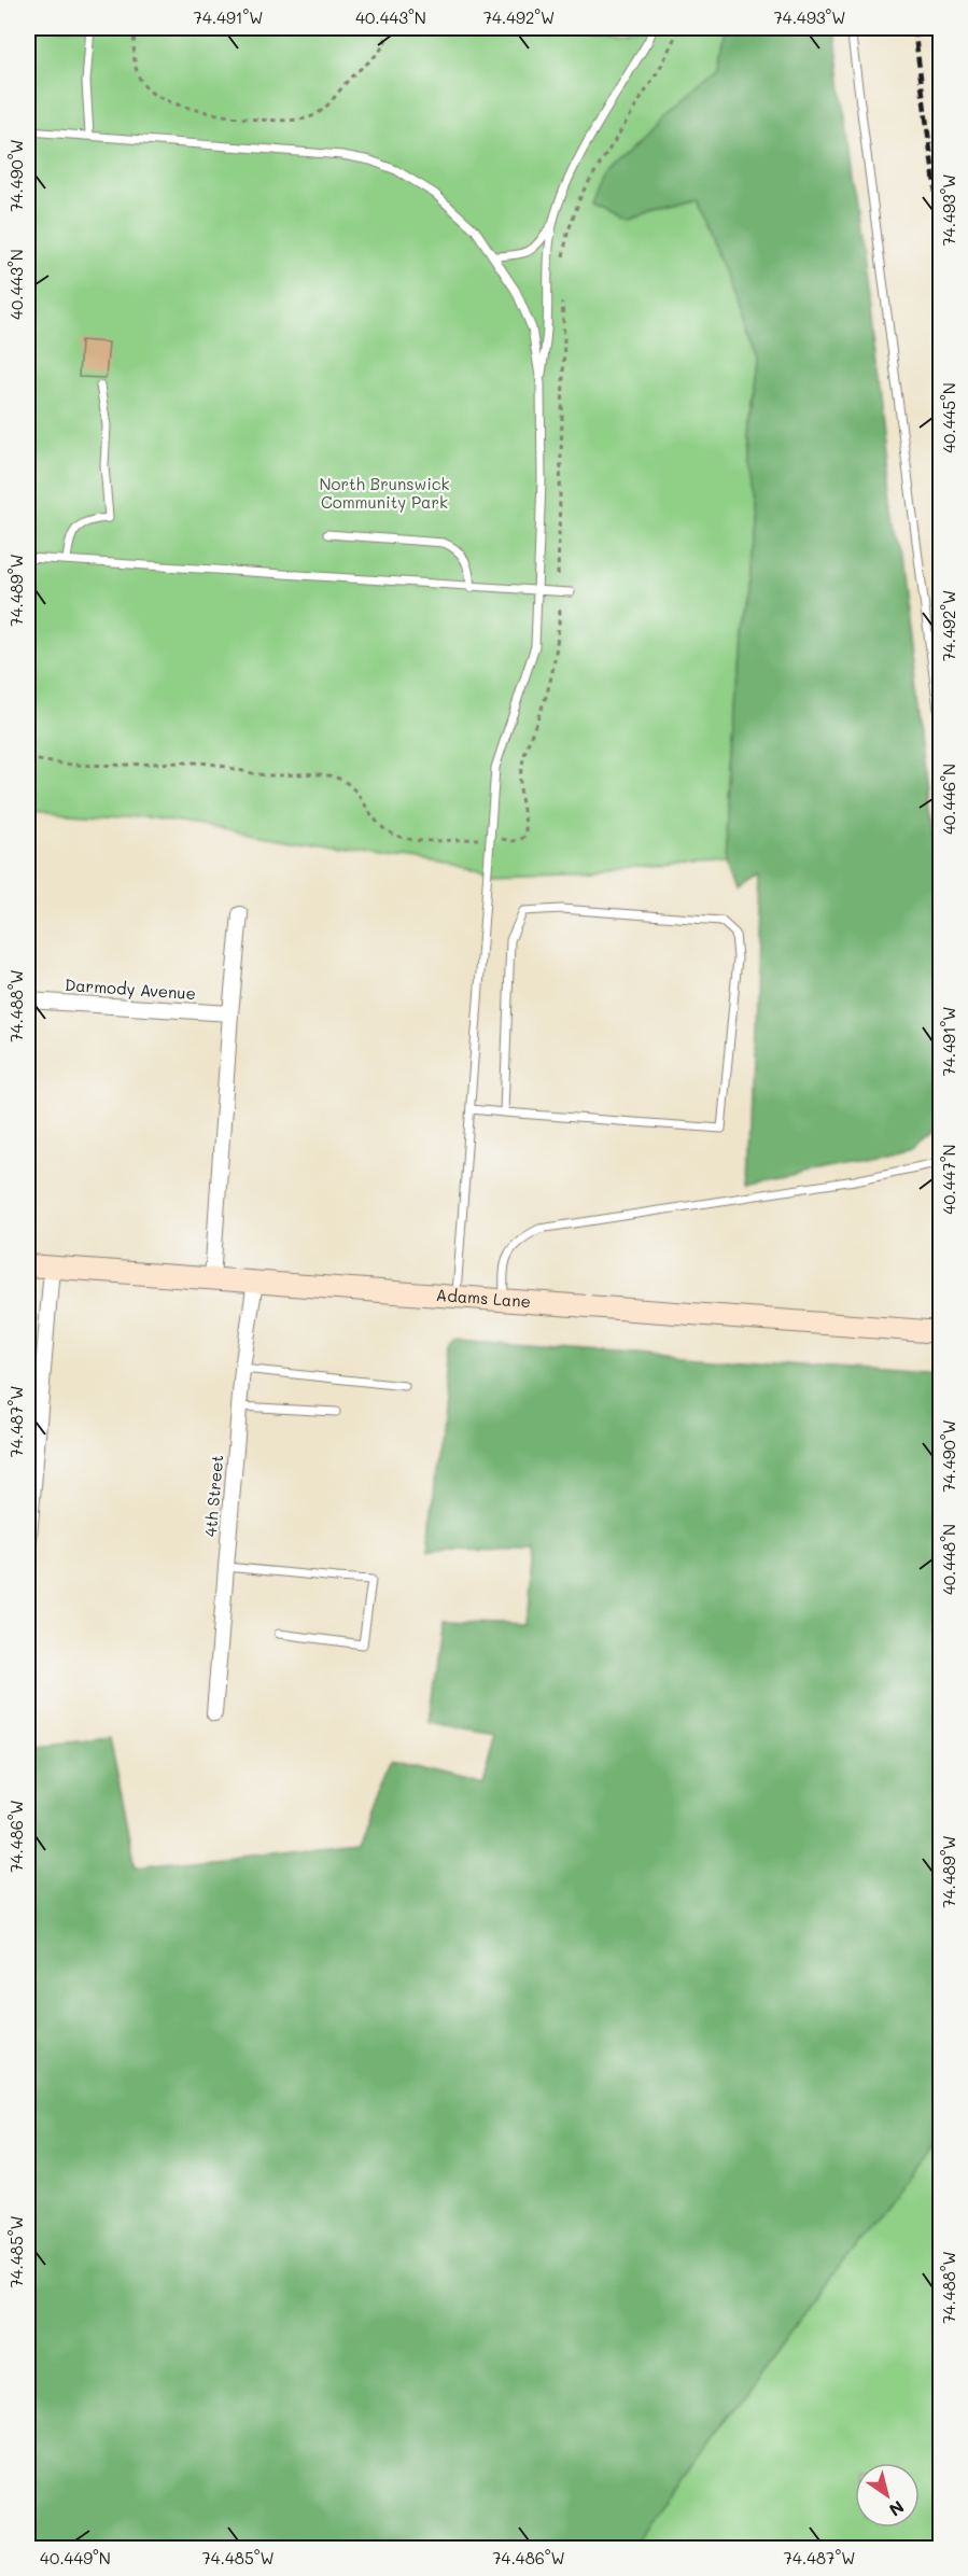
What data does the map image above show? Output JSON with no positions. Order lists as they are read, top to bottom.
{
  "streets": {
    "street": ["Darmody Avenue", "Adams Lane", "4th Street"]
  },
  "crossings": [
    ["Adams Lane", "4th Street"]
  ],
  "parks": ["North Brunswick Community Park"],
  "north": "bottom right",
  "coordinates": [
    "74.491°W",
    "40.443°N",
    "74.492°W",
    "74.493°W",
    "74.490°W",
    "40.445°N",
    "74.489°W",
    "40.446°N",
    "74.488°W",
    "40.447°N",
    "74.487°W",
    "40.448°N",
    "74.486°W",
    "74.485°W",
    "40.449°N"
  ]
}
